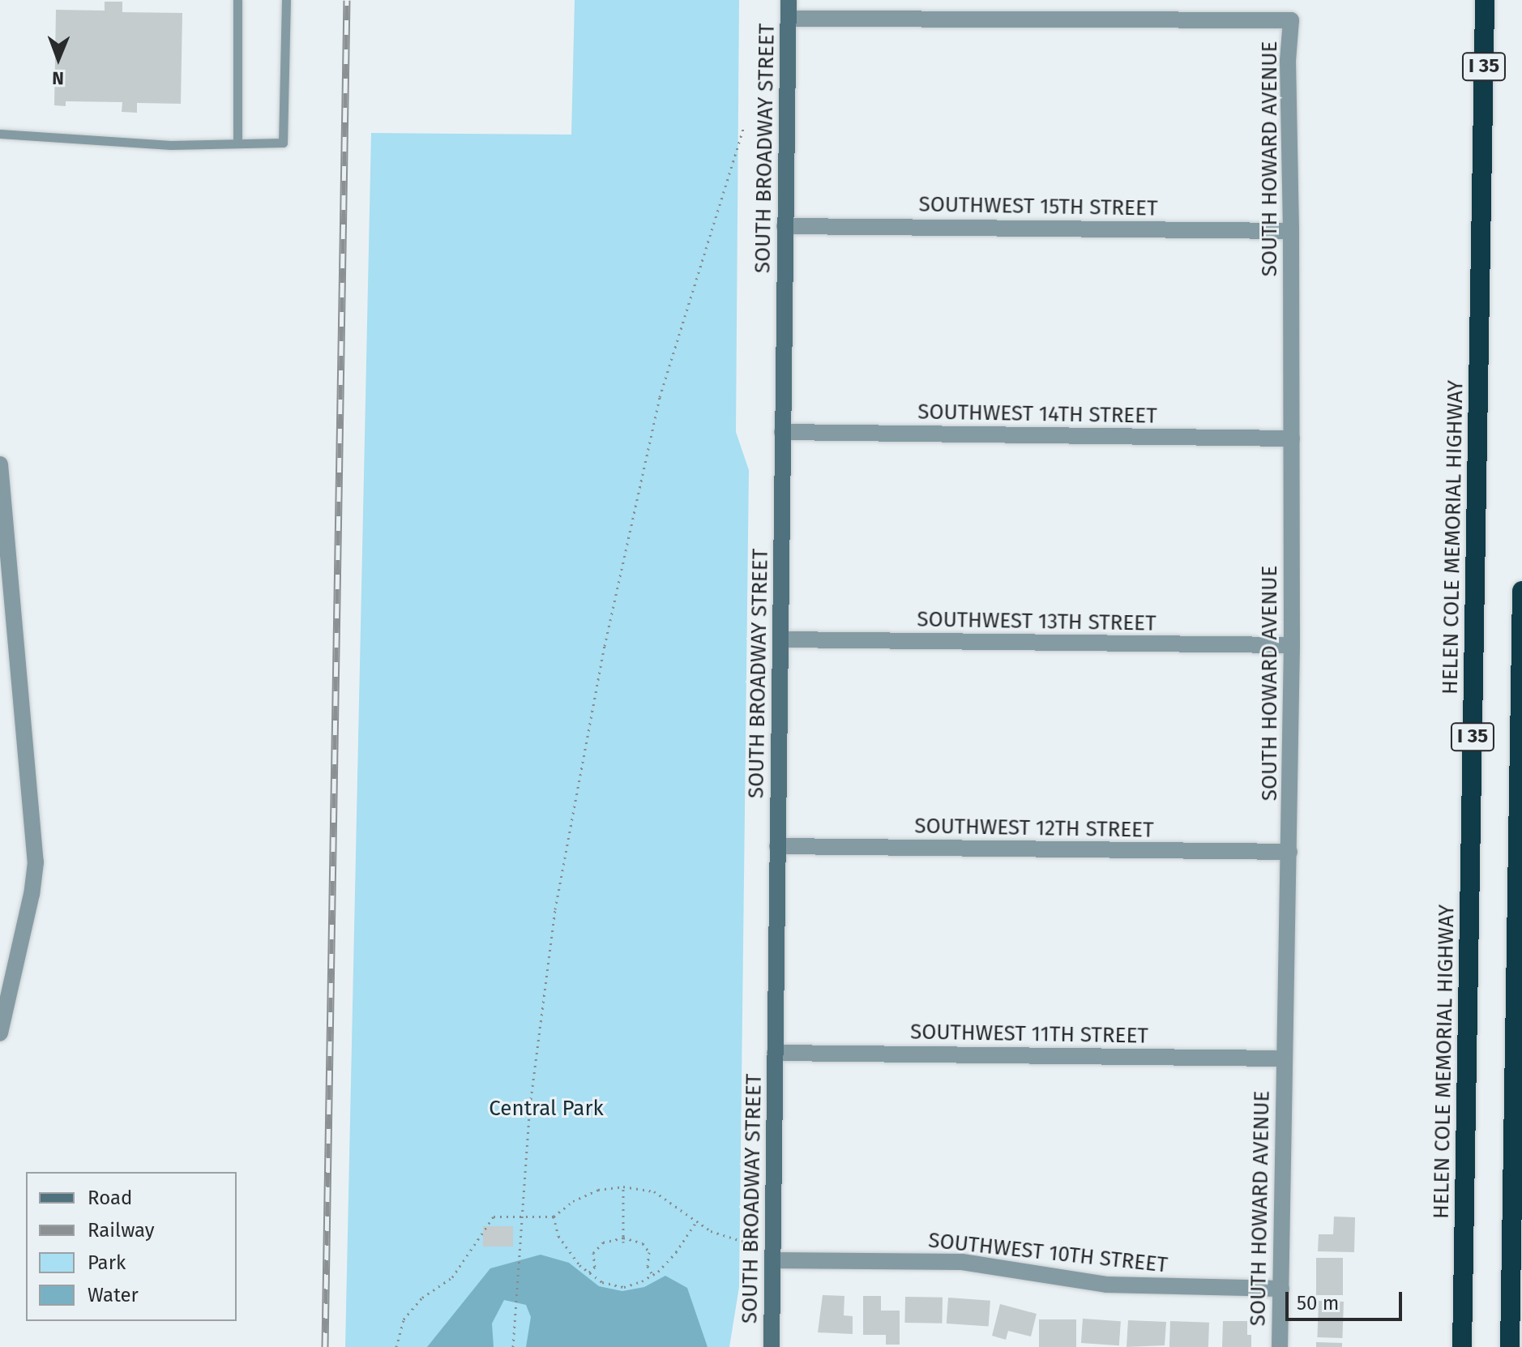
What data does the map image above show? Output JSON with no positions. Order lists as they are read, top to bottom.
{
  "streets": {
    "highway": ["I 35", "HELEN COLE MEMORIAL HIGHWAY"],
    "main road": ["SOUTH BROADWAY STREET"],
    "street": [
      "SOUTH HOWARD AVENUE",
      "SOUTHWEST 15TH STREET",
      "SOUTHWEST 14TH STREET",
      "SOUTHWEST 13TH STREET",
      "SOUTHWEST 12TH STREET",
      "SOUTHWEST 11TH STREET",
      "SOUTHWEST 10TH STREET"
    ]
  },
  "crossings": [
    ["SOUTH BROADWAY STREET", "SOUTH HOWARD AVENUE"],
    ["SOUTH BROADWAY STREET", "SOUTHWEST 15TH STREET"],
    ["SOUTH BROADWAY STREET", "SOUTHWEST 14TH STREET"],
    ["SOUTH BROADWAY STREET", "SOUTHWEST 13TH STREET"],
    ["SOUTH BROADWAY STREET", "SOUTHWEST 12TH STREET"],
    ["SOUTH BROADWAY STREET", "SOUTHWEST 11TH STREET"],
    ["SOUTH BROADWAY STREET", "SOUTHWEST 10TH STREET"],
    ["SOUTH HOWARD AVENUE", "SOUTHWEST 15TH STREET"],
    ["SOUTH HOWARD AVENUE", "SOUTHWEST 14TH STREET"],
    ["SOUTH HOWARD AVENUE", "SOUTHWEST 13TH STREET"],
    ["SOUTH HOWARD AVENUE", "SOUTHWEST 12TH STREET"],
    ["SOUTH HOWARD AVENUE", "SOUTHWEST 11TH STREET"],
    ["SOUTH HOWARD AVENUE", "SOUTHWEST 10TH STREET"]
  ],
  "parks": ["Central Park"],
  "legend": [
    "Road",
    "Railway",
    "Park",
    "Water"
  ],
  "scale_bar": "50 m",
  "north": "bottom"
}
